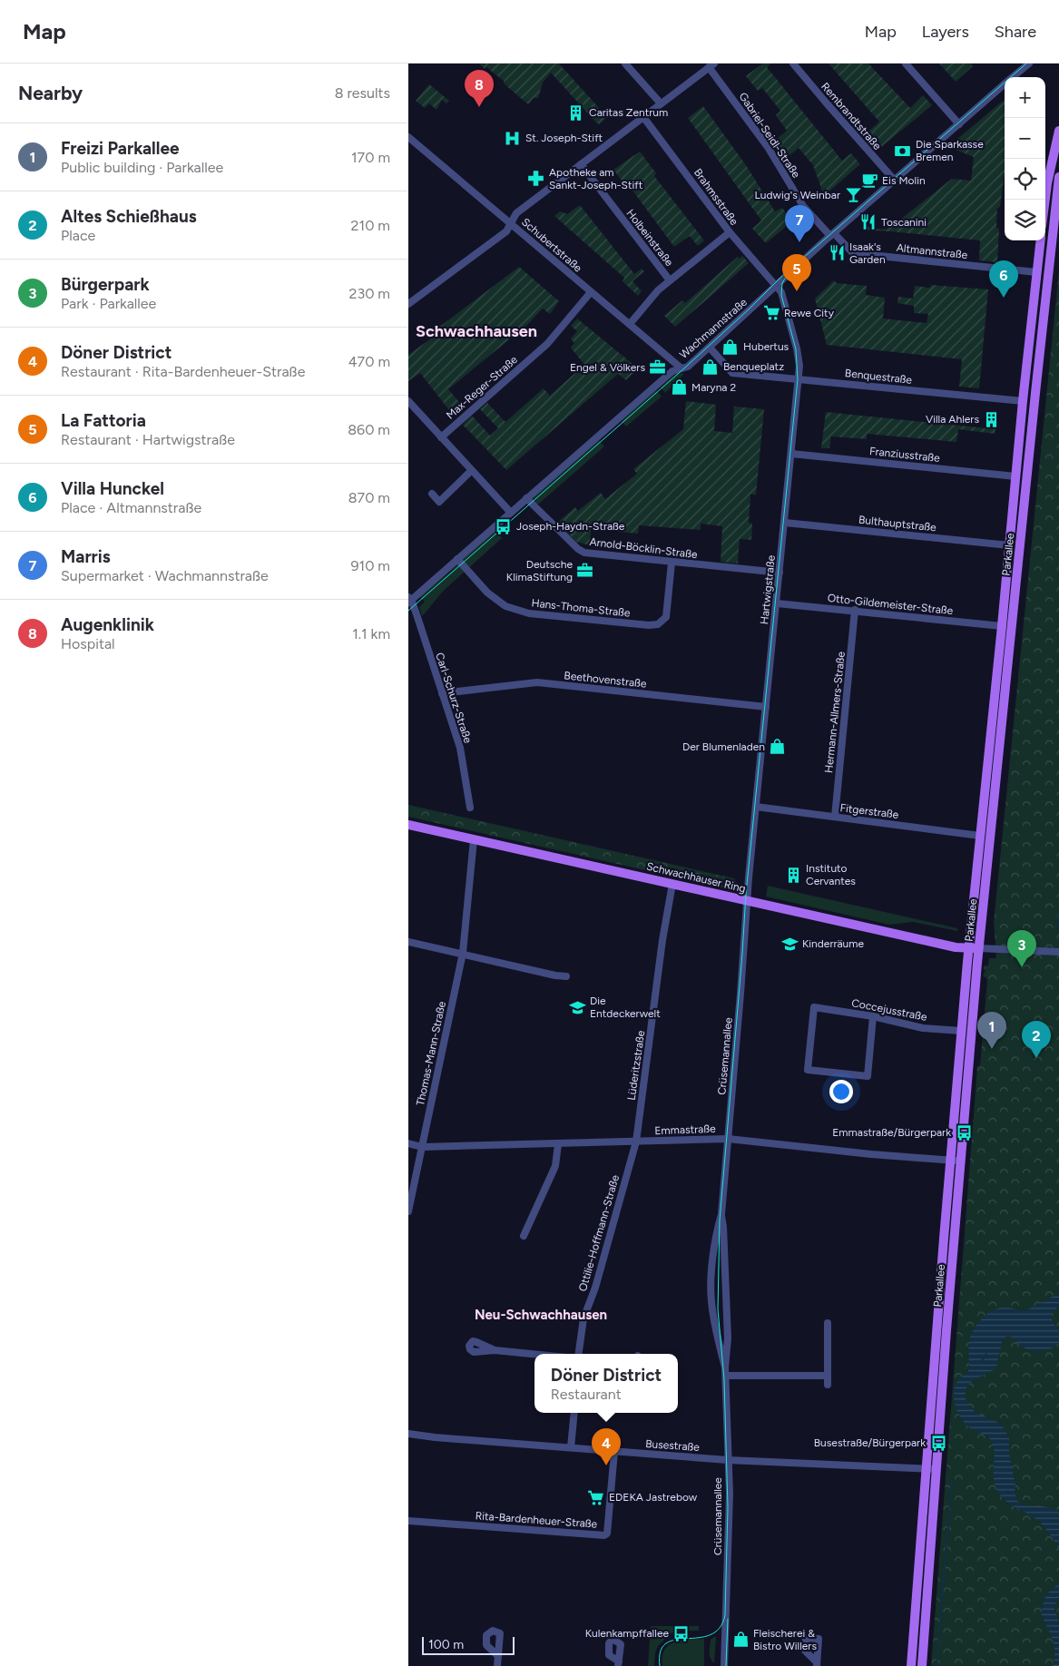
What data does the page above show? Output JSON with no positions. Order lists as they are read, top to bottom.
{
  "streets": {
    "main road": ["Parkallee", "Schwachhauser Ring"],
    "street": [
      "Rembrandtstraße",
      "Gabriel-Seidl-Straße",
      "Brahmsstraße",
      "Holbeinstraße",
      "Schubertstraße",
      "Altmannstraße",
      "Wachmannstraße",
      "Benquestraße",
      "Max-Reger-Straße",
      "Franziusstraße",
      "Bulthauptstraße",
      "Arnold-Böcklin-Straße",
      "Hartwigstraße",
      "Otto-Gildemeister-Straße",
      "Hans-Thoma-Straße",
      "Beethovenstraße",
      "Carl-Schurz-Straße",
      "Hermann-Allmers-Straße",
      "Fitgerstraße",
      "Coccejusstraße",
      "Thomas-Mann-Straße",
      "Crüsemannallee",
      "Lüderitzstraße",
      "Emmastraße",
      "Ottilie-Hoffmann-Straße",
      "Busestraße",
      "Rita-Bardenheuer-Straße"
    ]
  },
  "crossings": [
    ["Rembrandtstraße", "Wachmannstraße"],
    ["Gabriel-Seidl-Straße", "Altmannstraße"],
    ["Gabriel-Seidl-Straße", "Wachmannstraße"],
    ["Brahmsstraße", "Wachmannstraße"],
    ["Brahmsstraße", "Hartwigstraße"],
    ["Schubertstraße", "Wachmannstraße"],
    ["Schubertstraße", "Max-Reger-Straße"],
    ["Altmannstraße", "Wachmannstraße"],
    ["Altmannstraße", "Parkallee"],
    ["Wachmannstraße", "Benquestraße"],
    ["Wachmannstraße", "Arnold-Böcklin-Straße"],
    ["Wachmannstraße", "Hartwigstraße"],
    ["Wachmannstraße", "Hans-Thoma-Straße"],
    ["Wachmannstraße", "Carl-Schurz-Straße"],
    ["Benquestraße", "Parkallee"],
    ["Benquestraße", "Hartwigstraße"],
    ["Franziusstraße", "Parkallee"],
    ["Franziusstraße", "Hartwigstraße"],
    ["Bulthauptstraße", "Parkallee"],
    ["Bulthauptstraße", "Hartwigstraße"],
    ["Arnold-Böcklin-Straße", "Hartwigstraße"],
    ["Arnold-Böcklin-Straße", "Hans-Thoma-Straße"],
    ["Parkallee", "Otto-Gildemeister-Straße"],
    ["Parkallee", "Fitgerstraße"],
    ["Parkallee", "Schwachhauser Ring"],
    ["Parkallee", "Coccejusstraße"],
    ["Parkallee", "Emmastraße"],
    ["Parkallee", "Busestraße"],
    ["Hartwigstraße", "Otto-Gildemeister-Straße"],
    ["Hartwigstraße", "Beethovenstraße"],
    ["Hartwigstraße", "Fitgerstraße"],
    ["Hartwigstraße", "Schwachhauser Ring"],
    ["Hartwigstraße", "Crüsemannallee"],
    ["Otto-Gildemeister-Straße", "Hermann-Allmers-Straße"],
    ["Beethovenstraße", "Carl-Schurz-Straße"],
    ["Hermann-Allmers-Straße", "Fitgerstraße"],
    ["Schwachhauser Ring", "Thomas-Mann-Straße"],
    ["Schwachhauser Ring", "Crüsemannallee"],
    ["Schwachhauser Ring", "Lüderitzstraße"],
    ["Thomas-Mann-Straße", "Emmastraße"],
    ["Crüsemannallee", "Emmastraße"],
    ["Crüsemannallee", "Busestraße"],
    ["Lüderitzstraße", "Emmastraße"],
    ["Lüderitzstraße", "Ottilie-Hoffmann-Straße"],
    ["Emmastraße", "Ottilie-Hoffmann-Straße"],
    ["Busestraße", "Rita-Bardenheuer-Straße"]
  ],
  "districts": ["Schwachhausen", "Neu-Schwachhausen"],
  "places": {
    "building": ["Caritas Zentrum", "Villa Ahlers", "Instituto Cervantes"],
    "hospital": ["St. Joseph-Stift"],
    "bank": ["Die Sparkasse Bremen"],
    "pharmacy": ["Apotheke am Sankt-Joseph-Stift"],
    "cafe": ["Eis Molin"],
    "bar": ["Ludwig's Weinbar"],
    "restaurant": ["Toscanini", "Isaak's Garden"],
    "supermarket": ["Rewe City", "EDEKA Jastrebow"],
    "shop": [
      "Hubertus",
      "Benqueplatz",
      "Maryna 2",
      "Der Blumenladen",
      "Fleischerei & Bistro Willers"
    ],
    "office": ["Engel & Völkers", "Deutsche KlimaStiftung"],
    "bus stop": [
      "Joseph-Haydn-Straße",
      "Emmastraße/Bürgerpark",
      "Busestraße/Bürgerpark",
      "Kulenkampffallee"
    ],
    "school or university": ["Kinderräume", "Die Entdeckerwelt"]
  },
  "scale_bar": "100 m",
  "page": {
    "header": "Map",
    "nav": ["Map", "Layers", "Share"],
    "heading": ["Nearby", "8 results"],
    "pins": [
      "8",
      "7",
      "5",
      "6",
      "3",
      "1",
      "2",
      "4"
    ],
    "map_buttons": ["+", "−"],
    "list": [
      {
        "mark": "1",
        "name": "Freizi Parkallee",
        "note": "Public building · Parkallee",
        "value": "170 m"
      },
      {
        "mark": "2",
        "name": "Altes Schießhaus",
        "note": "Place",
        "value": "210 m"
      },
      {
        "mark": "3",
        "name": "Bürgerpark",
        "note": "Park · Parkallee",
        "value": "230 m"
      },
      {
        "mark": "4",
        "name": "Döner District",
        "note": "Restaurant · Rita-Bardenheuer-Straße",
        "value": "470 m"
      },
      {
        "mark": "5",
        "name": "La Fattoria",
        "note": "Restaurant · Hartwigstraße",
        "value": "860 m"
      },
      {
        "mark": "6",
        "name": "Villa Hunckel",
        "note": "Place · Altmannstraße",
        "value": "870 m"
      },
      {
        "mark": "7",
        "name": "Marris",
        "note": "Supermarket · Wachmannstraße",
        "value": "910 m"
      },
      {
        "mark": "8",
        "name": "Augenklinik",
        "note": "Hospital",
        "value": "1.1 km"
      }
    ],
    "popup": ["Döner District", "Restaurant"],
    "scale": "100 m"
  }
}
